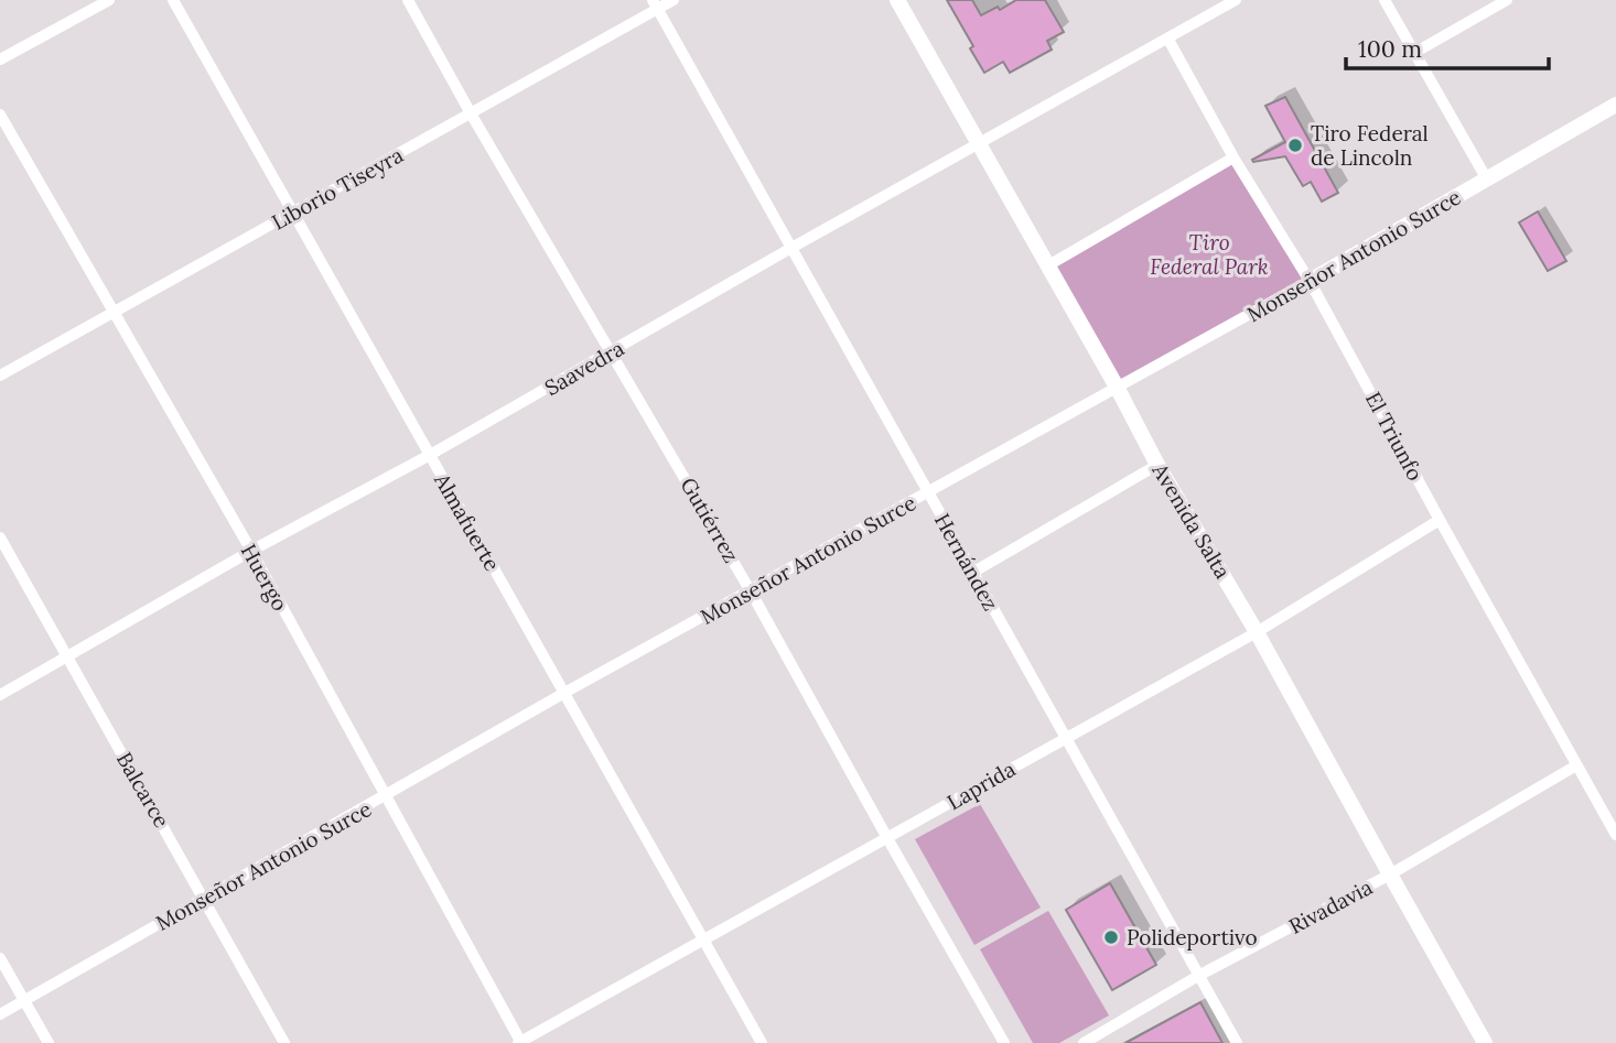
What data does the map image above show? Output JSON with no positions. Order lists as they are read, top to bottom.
{
  "streets": {
    "main road": ["Monseñor Antonio Surce", "Avenida Salta"],
    "street": [
      "Liborio Tiseyra",
      "Saavedra",
      "El Triunfo",
      "Gutiérrez",
      "Almafuerte",
      "Hernández",
      "Huergo",
      "Laprida",
      "Balcarce",
      "Rivadavia"
    ]
  },
  "crossings": [
    ["Liborio Tiseyra", "Gutiérrez"],
    ["Liborio Tiseyra", "Almafuerte"],
    ["Liborio Tiseyra", "Hernández"],
    ["Liborio Tiseyra", "Huergo"],
    ["Monseñor Antonio Surce", "El Triunfo"],
    ["Monseñor Antonio Surce", "Gutiérrez"],
    ["Monseñor Antonio Surce", "Avenida Salta"],
    ["Monseñor Antonio Surce", "Almafuerte"],
    ["Monseñor Antonio Surce", "Hernández"],
    ["Monseñor Antonio Surce", "Huergo"],
    ["Monseñor Antonio Surce", "Balcarce"],
    ["Saavedra", "El Triunfo"],
    ["Saavedra", "Gutiérrez"],
    ["Saavedra", "Avenida Salta"],
    ["Saavedra", "Almafuerte"],
    ["Saavedra", "Hernández"],
    ["Saavedra", "Huergo"],
    ["Saavedra", "Balcarce"],
    ["El Triunfo", "Laprida"],
    ["El Triunfo", "Rivadavia"],
    ["Gutiérrez", "Laprida"],
    ["Avenida Salta", "Laprida"],
    ["Avenida Salta", "Rivadavia"],
    ["Almafuerte", "Laprida"],
    ["Hernández", "Laprida"],
    ["Hernández", "Rivadavia"],
    ["Huergo", "Laprida"]
  ],
  "parks": ["Tiro Federal Park"],
  "places": ["Tiro Federal de Lincoln", "Polideportivo"],
  "scale_bar": "100 m"
}
